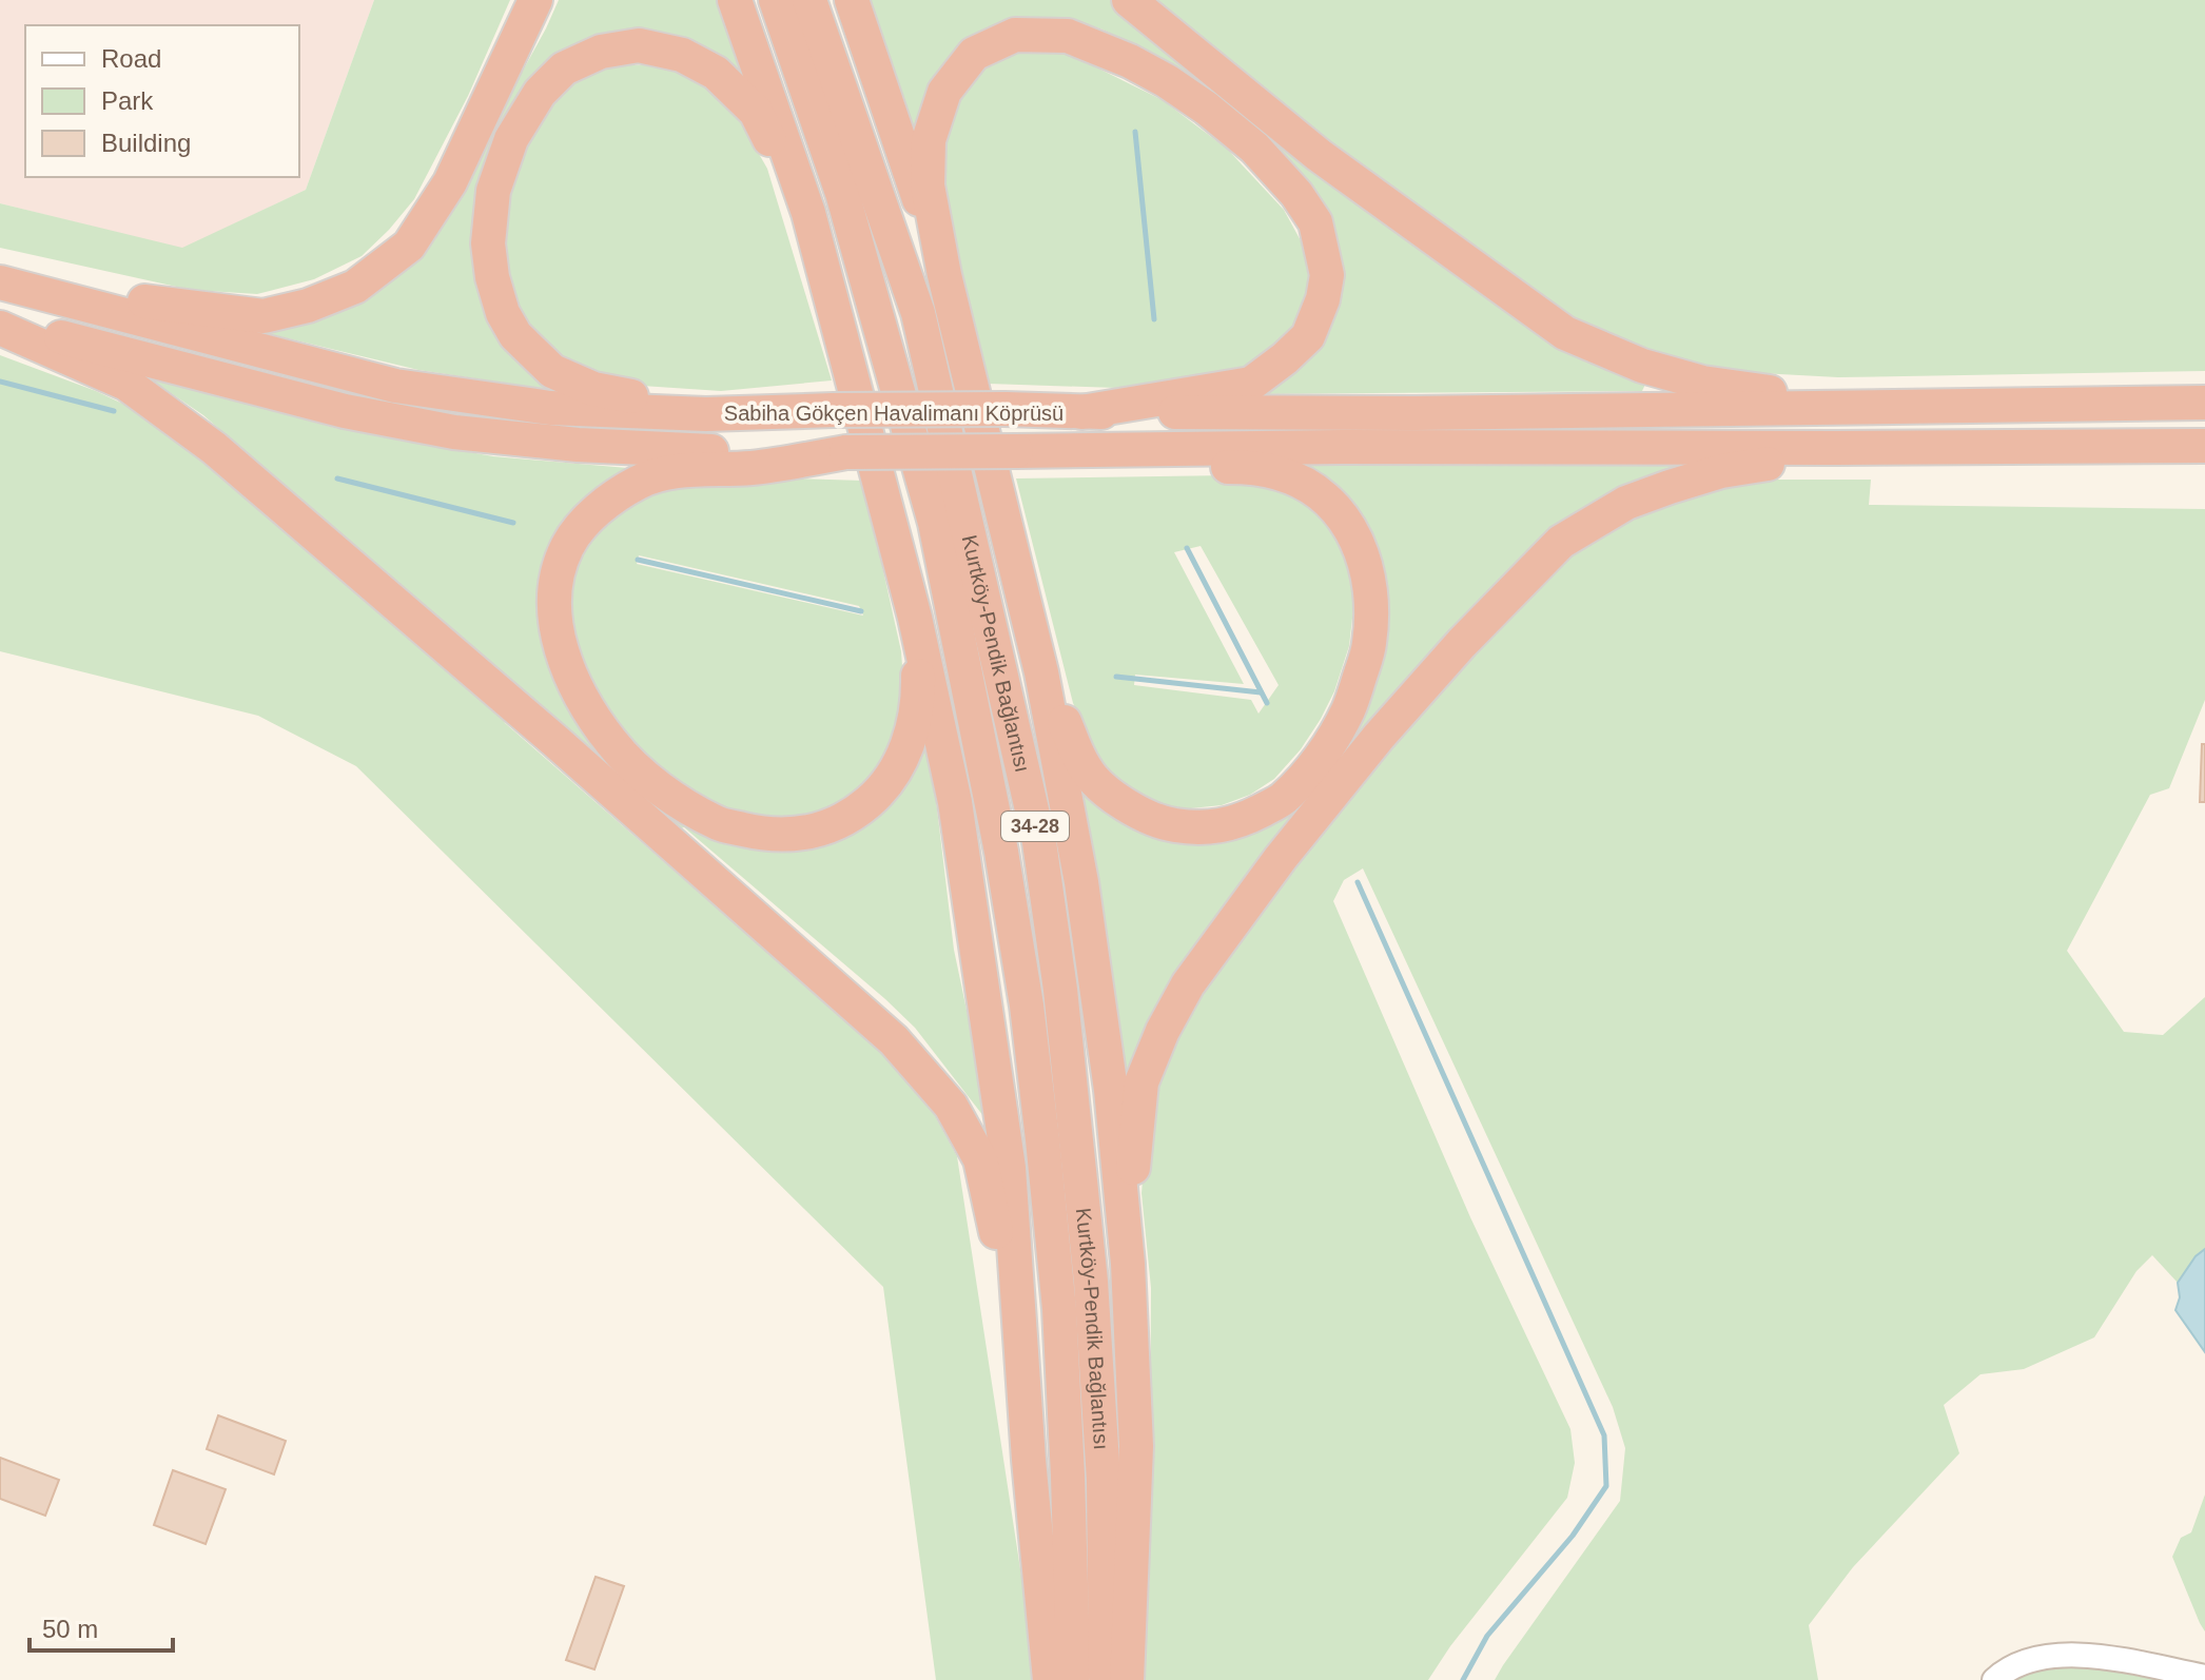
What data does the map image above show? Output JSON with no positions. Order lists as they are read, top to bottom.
{
  "streets": {
    "highway": ["Sabiha Gökçen Havalimanı Köprüsü", "Kurtköy-Pendik Bağlantısı", "34-28"]
  },
  "legend": ["Road", "Park", "Building"],
  "scale_bar": "50 m"
}
